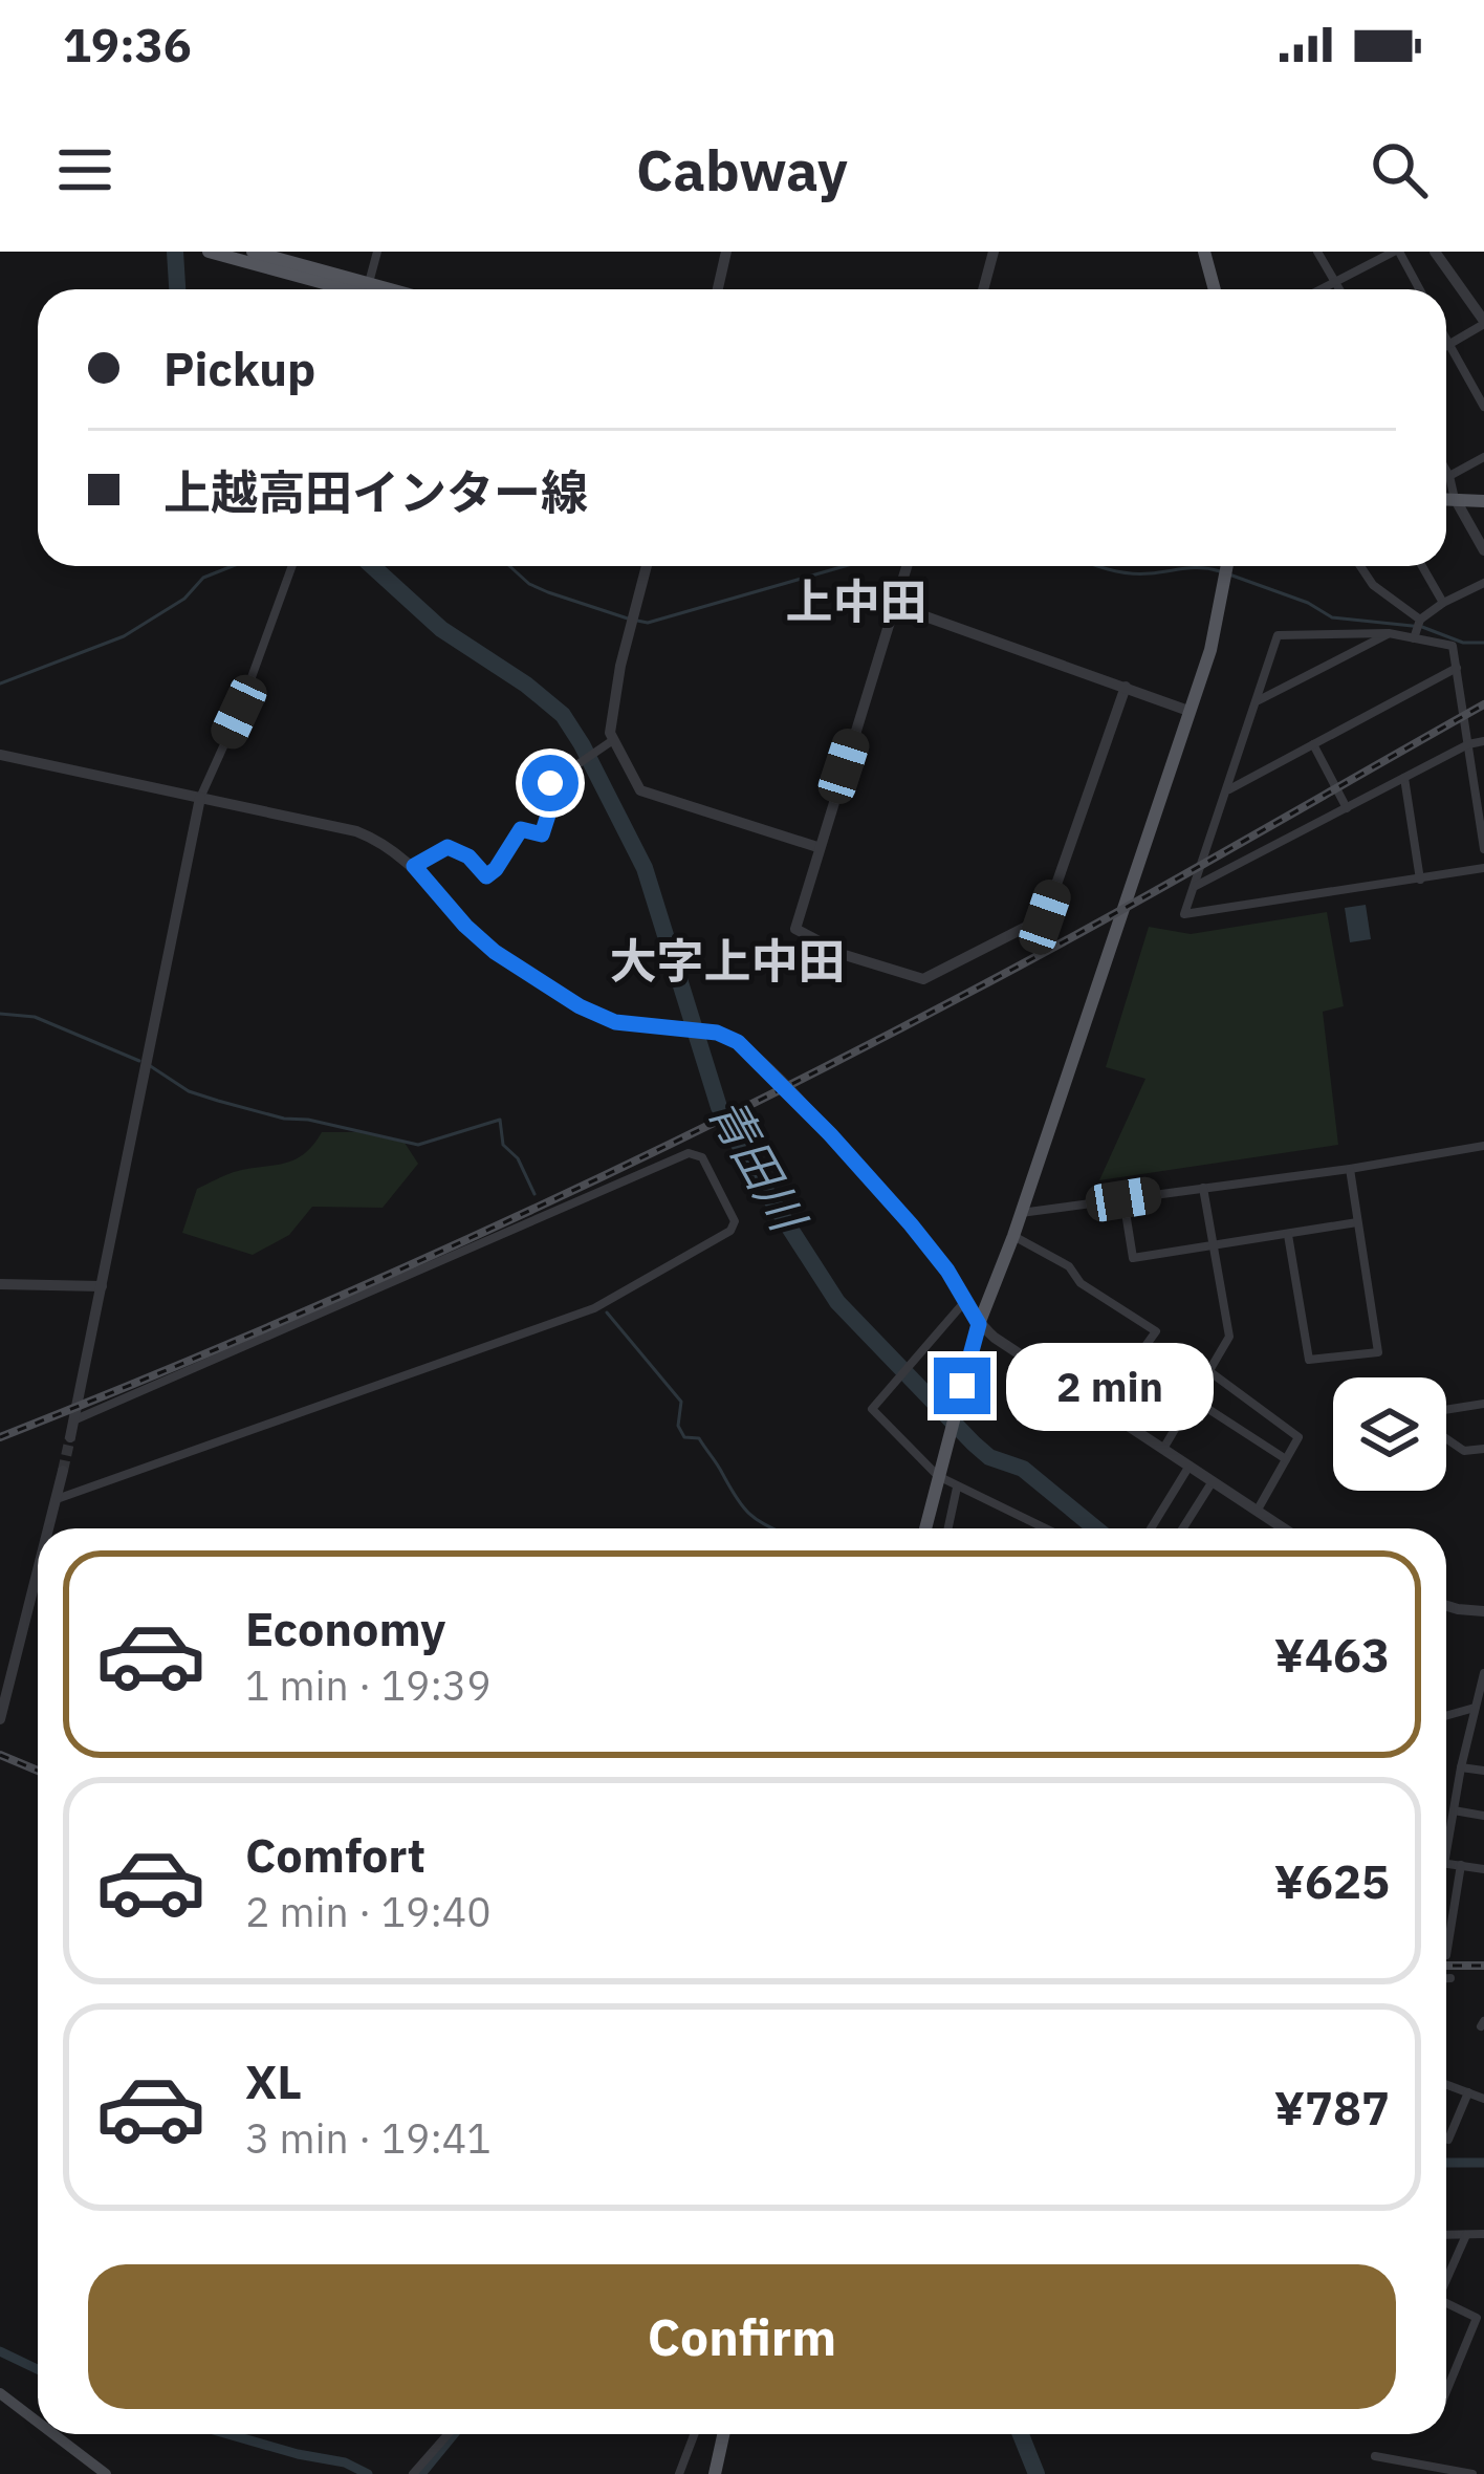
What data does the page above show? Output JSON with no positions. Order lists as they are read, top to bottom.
{
  "districts": ["上中田", "大字上中田"],
  "water": ["青田川"],
  "page": {
    "status": "19:36",
    "header": "Cabway",
    "banner": ["Pickup", "上越高田インター線"],
    "bubble": "2 min",
    "list": [
      {
        "name": "Economy",
        "note": "1 min · 19:39",
        "value": "¥463"
      },
      {
        "name": "Comfort",
        "note": "2 min · 19:40",
        "value": "¥625"
      },
      {
        "name": "XL",
        "note": "3 min · 19:41",
        "value": "¥787"
      }
    ],
    "buttons": "Confirm"
  }
}
